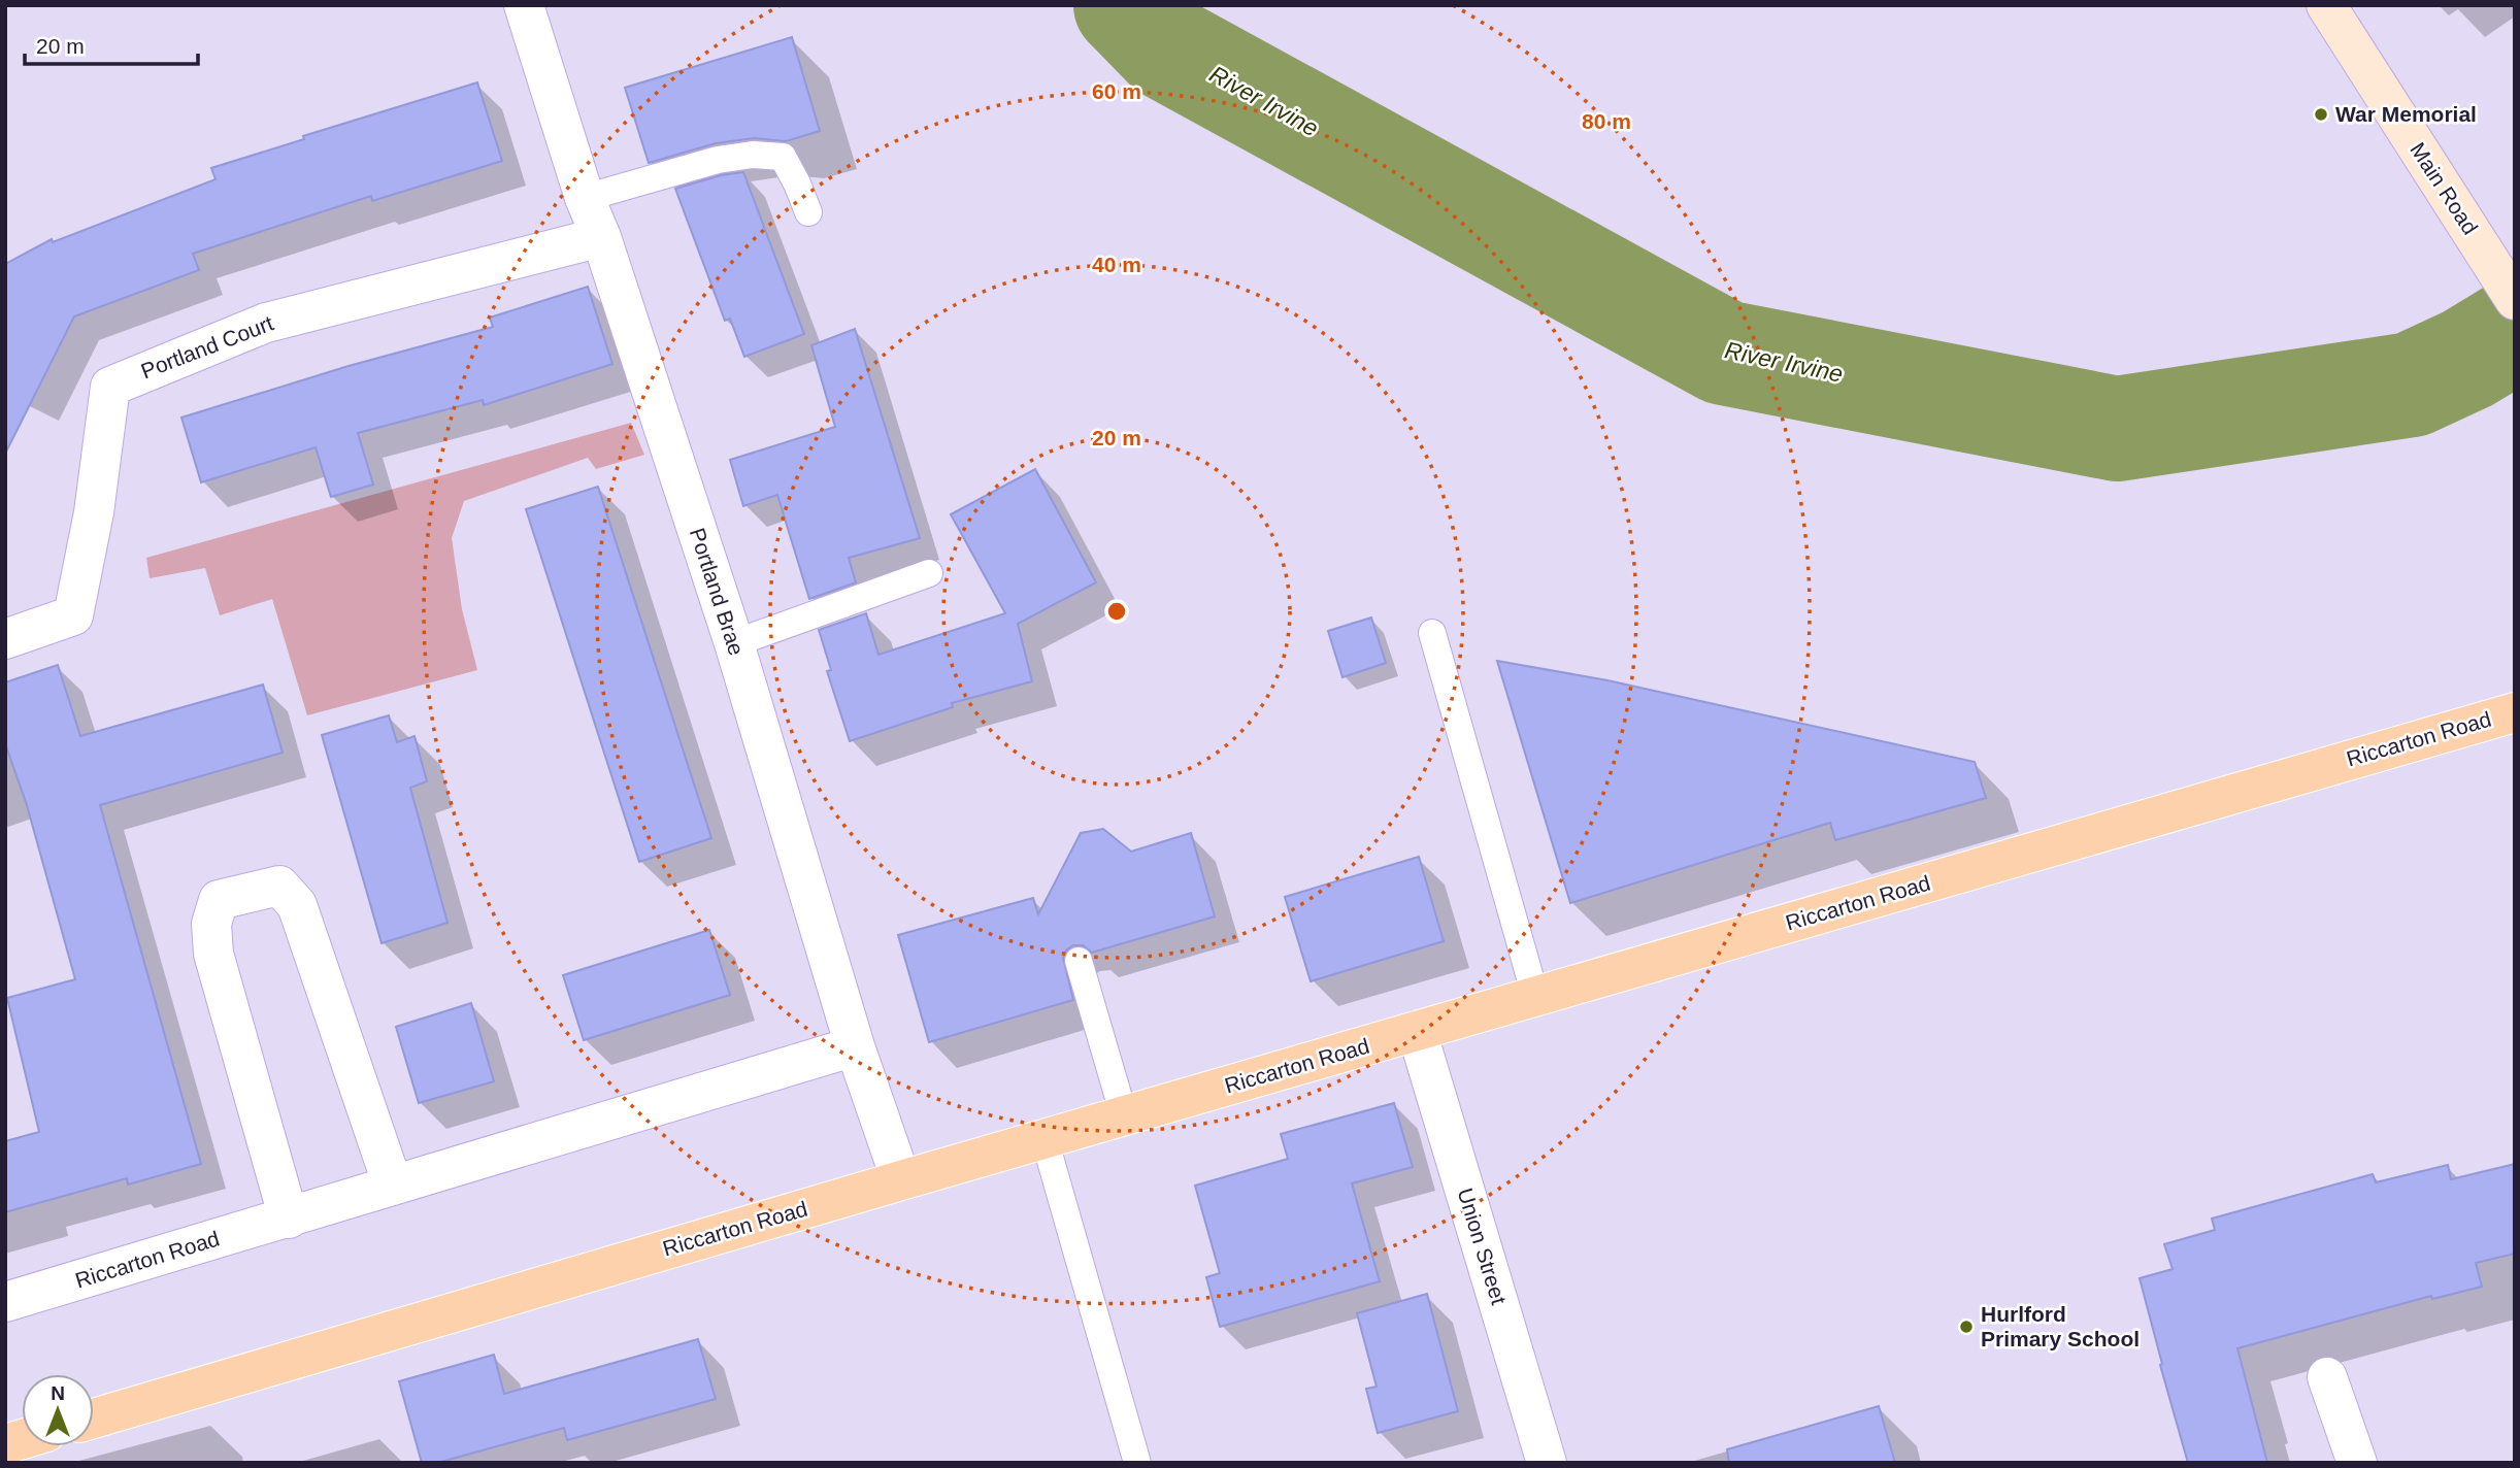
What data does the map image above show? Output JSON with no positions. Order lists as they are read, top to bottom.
{
  "streets": {
    "main road": ["Main Road", "Riccarton Road"],
    "street": ["Portland Court", "Portland Brae", "Union Street"]
  },
  "crossings": [
    ["Portland Court", "Portland Brae"],
    ["Portland Brae", "Riccarton Road"],
    ["Riccarton Road", "Union Street"]
  ],
  "water": ["River Irvine"],
  "places": ["War Memorial", "Hurlford Primary School"],
  "scale_bar": "20 m",
  "north": "top",
  "rings": [
    "60 m",
    "80 m",
    "40 m",
    "20 m"
  ]
}
